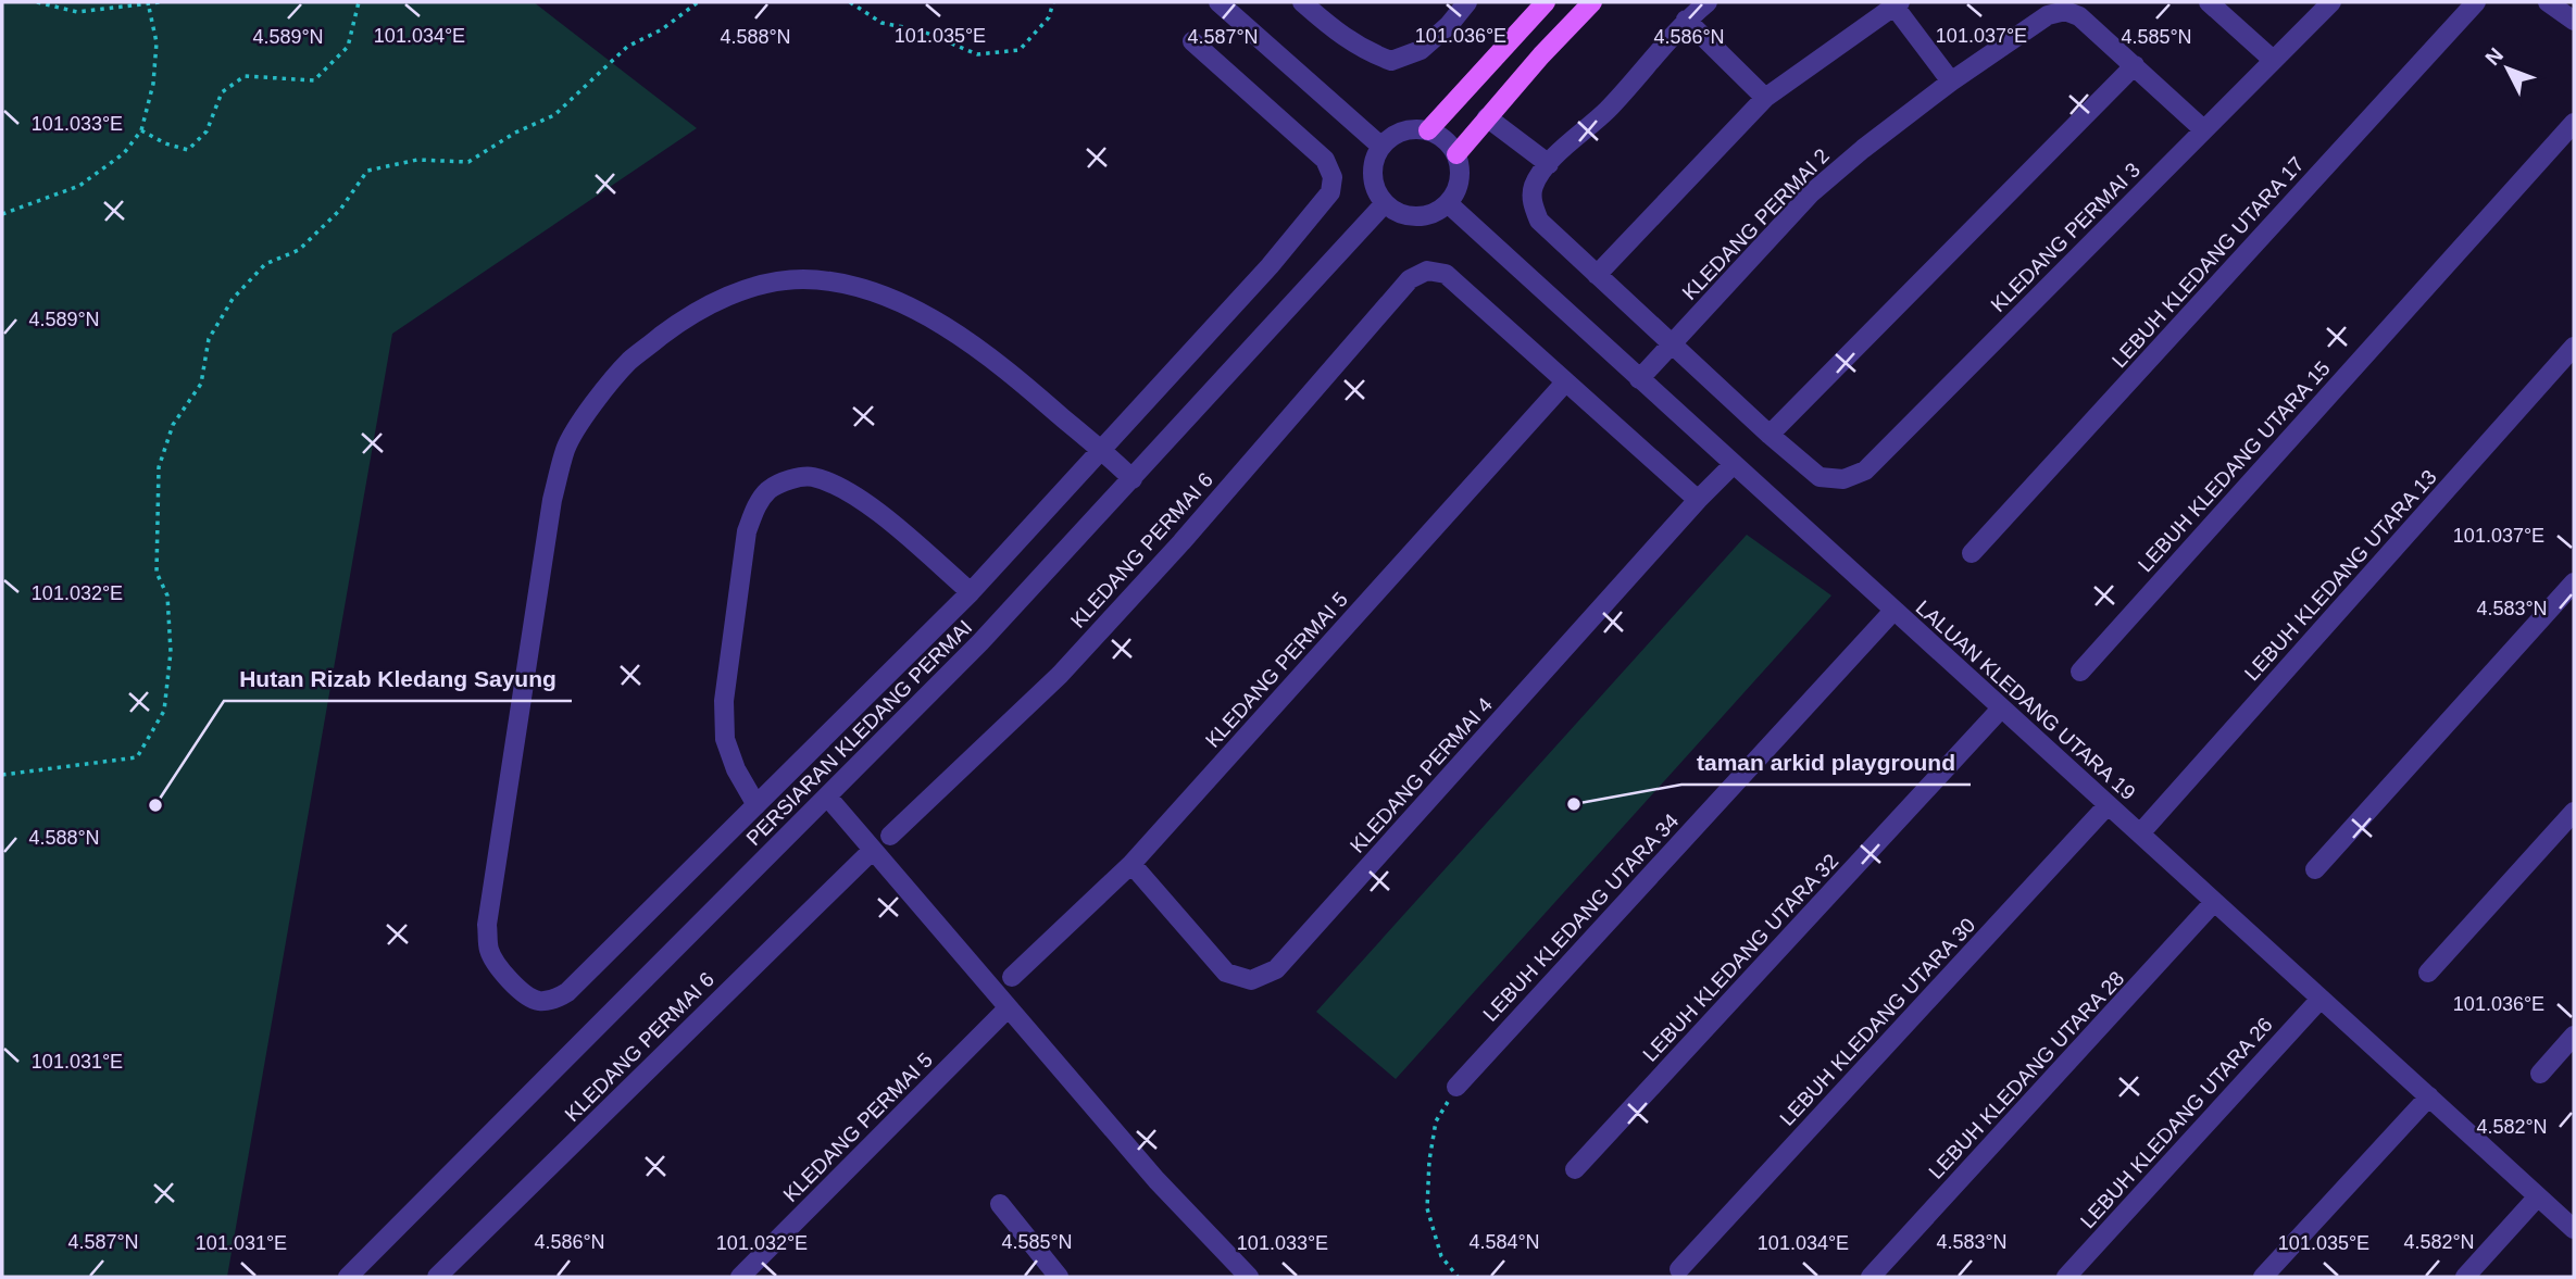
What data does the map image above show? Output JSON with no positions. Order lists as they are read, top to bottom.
{
  "streets": {
    "street": [
      "KLEDANG PERMAI 2",
      "KLEDANG PERMAI 3",
      "LEBUH KLEDANG UTARA 17",
      "LEBUH KLEDANG UTARA 15",
      "KLEDANG PERMAI 6",
      "LEBUH KLEDANG UTARA 13",
      "KLEDANG PERMAI 5",
      "LALUAN KLEDANG UTARA 19",
      "PERSIARAN KLEDANG PERMAI",
      "KLEDANG PERMAI 4",
      "LEBUH KLEDANG UTARA 34",
      "LEBUH KLEDANG UTARA 32",
      "LEBUH KLEDANG UTARA 30",
      "LEBUH KLEDANG UTARA 28",
      "LEBUH KLEDANG UTARA 26"
    ]
  },
  "crossings": [
    ["KLEDANG PERMAI 2", "KLEDANG PERMAI 3"],
    ["KLEDANG PERMAI 2", "LALUAN KLEDANG UTARA 19"],
    ["KLEDANG PERMAI 6", "KLEDANG PERMAI 5"],
    ["LEBUH KLEDANG UTARA 13", "LALUAN KLEDANG UTARA 19"],
    ["KLEDANG PERMAI 5", "KLEDANG PERMAI 4"],
    ["LALUAN KLEDANG UTARA 19", "PERSIARAN KLEDANG PERMAI"],
    ["LALUAN KLEDANG UTARA 19", "KLEDANG PERMAI 4"],
    ["LALUAN KLEDANG UTARA 19", "LEBUH KLEDANG UTARA 34"],
    ["LALUAN KLEDANG UTARA 19", "LEBUH KLEDANG UTARA 32"],
    ["LALUAN KLEDANG UTARA 19", "LEBUH KLEDANG UTARA 30"],
    ["LALUAN KLEDANG UTARA 19", "LEBUH KLEDANG UTARA 28"],
    ["LALUAN KLEDANG UTARA 19", "LEBUH KLEDANG UTARA 26"]
  ],
  "places": ["taman arkid playground", "Hutan Rizab Kledang Sayung"],
  "north": "top left",
  "coordinates": [
    "101.034°E",
    "101.035°E",
    "101.036°E",
    "101.037°E",
    "4.589°N",
    "4.588°N",
    "4.587°N",
    "4.586°N",
    "4.585°N",
    "101.033°E",
    "101.032°E",
    "4.583°N",
    "101.031°E",
    "4.582°N",
    "4.584°N"
  ]
}
